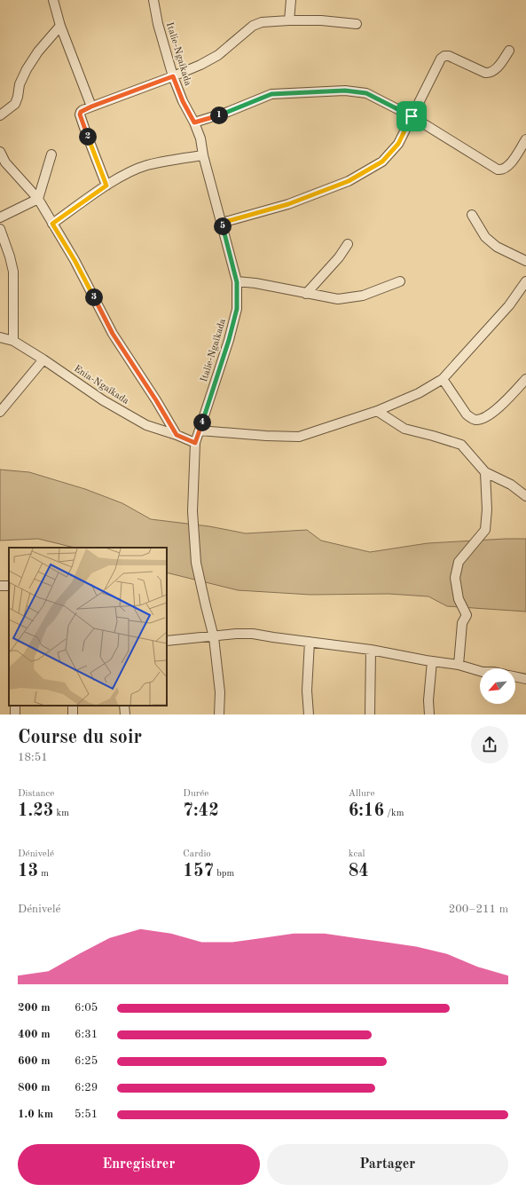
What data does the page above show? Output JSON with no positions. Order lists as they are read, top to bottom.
{
  "streets": {
    "street": ["Italie-Ngaîkada", "Enia-Ngaîkada"]
  },
  "crossings": [
    ["Italie-Ngaîkada", "Enia-Ngaîkada"]
  ],
  "north": "bottom left",
  "page": {
    "pins": [
      "1",
      "2",
      "5",
      "3",
      "4"
    ],
    "heading": ["Course du soir", "18:51"],
    "stats": [
      ["Distance", "1.23 km"],
      ["Durée", "7:42"],
      ["Allure", "6:16 /km"],
      ["Dénivelé", "13 m"],
      ["Cardio", "157 bpm"],
      ["kcal", "84"]
    ],
    "chart": ["Dénivelé", "200–211 m"],
    "list": [
      {
        "name": "200 m",
        "note": "6:05"
      },
      {
        "name": "400 m",
        "note": "6:31"
      },
      {
        "name": "600 m",
        "note": "6:25"
      },
      {
        "name": "800 m",
        "note": "6:29"
      },
      {
        "name": "1.0 km",
        "note": "5:51"
      }
    ],
    "buttons": ["Enregistrer", "Partager"]
  }
}
